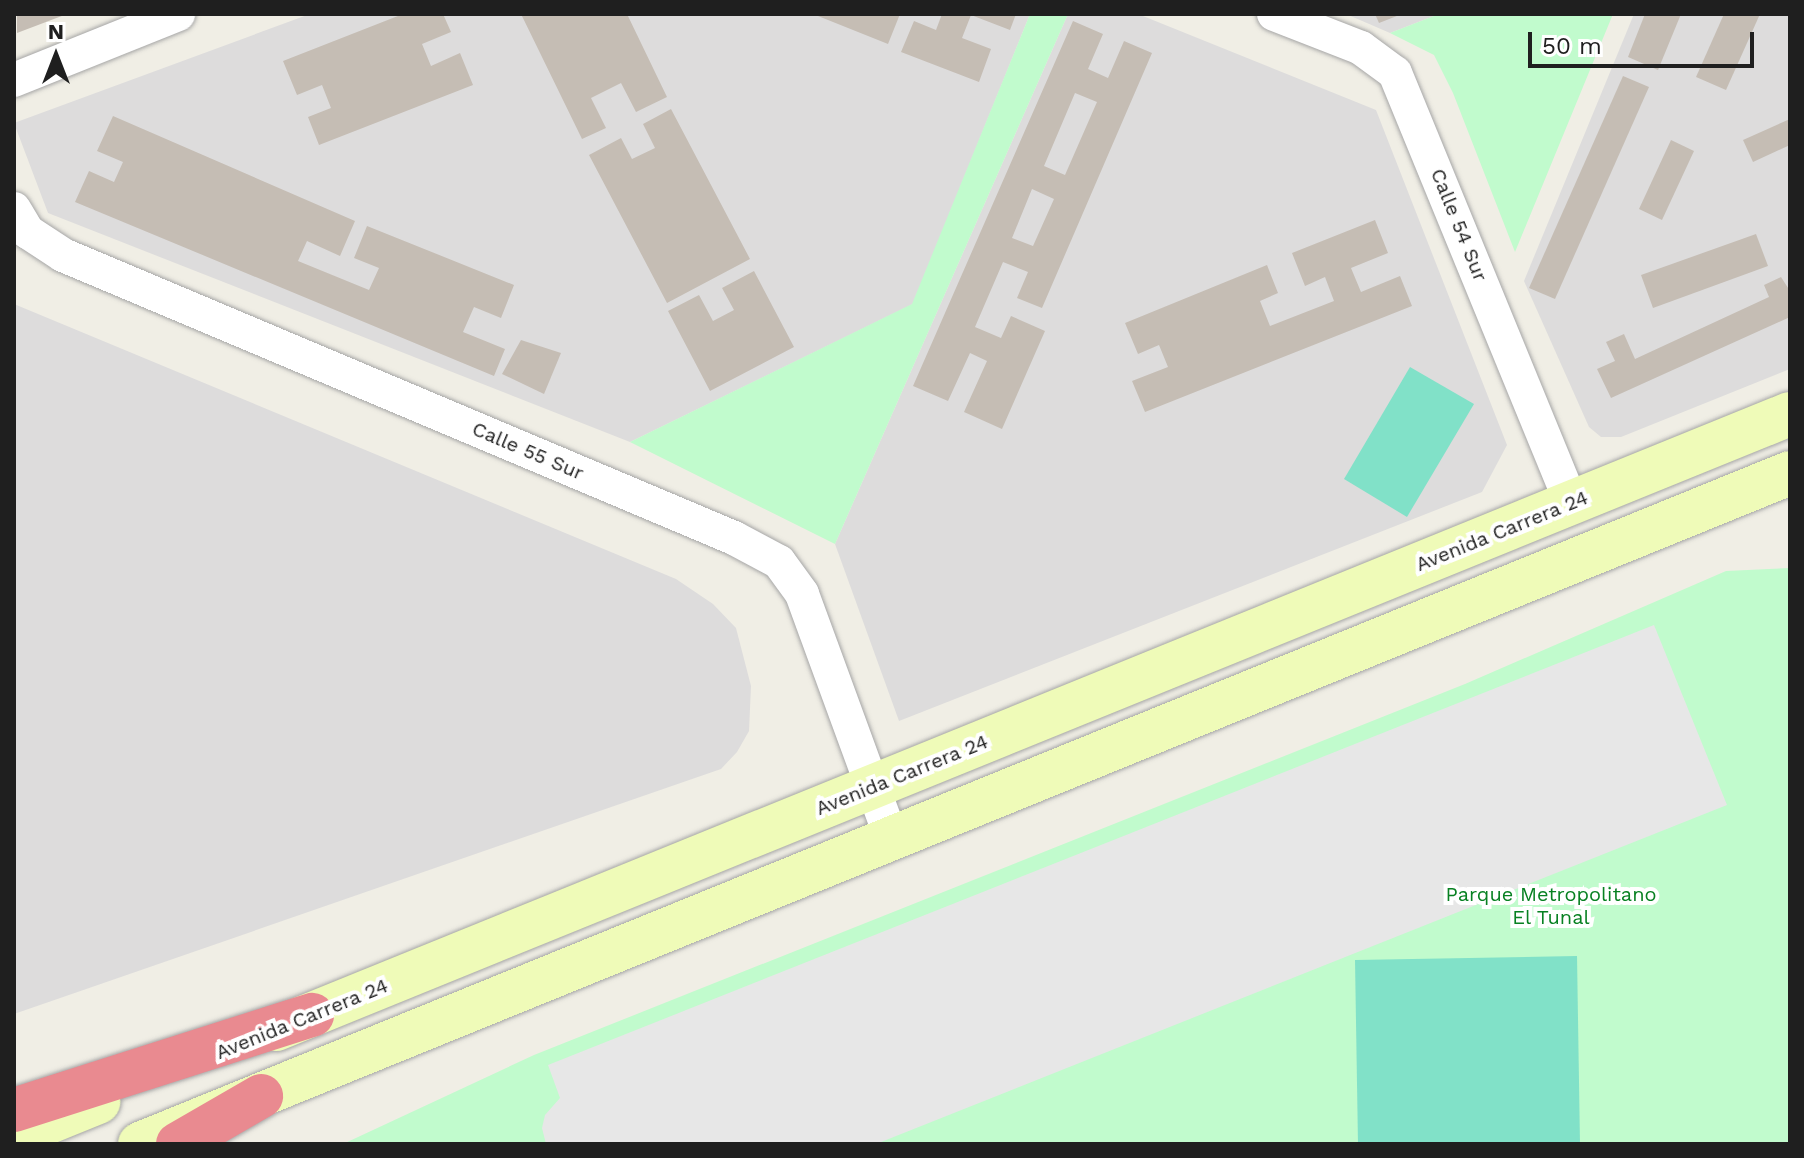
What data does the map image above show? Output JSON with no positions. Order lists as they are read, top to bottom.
{
  "streets": {
    "main road": ["Avenida Carrera 24"],
    "street": ["Calle 54 Sur", "Calle 55 Sur"]
  },
  "crossings": [
    ["Calle 54 Sur", "Avenida Carrera 24"],
    ["Calle 55 Sur", "Avenida Carrera 24"]
  ],
  "parks": ["Parque Metropolitano El Tunal"],
  "scale_bar": "50 m",
  "north": "top"
}
